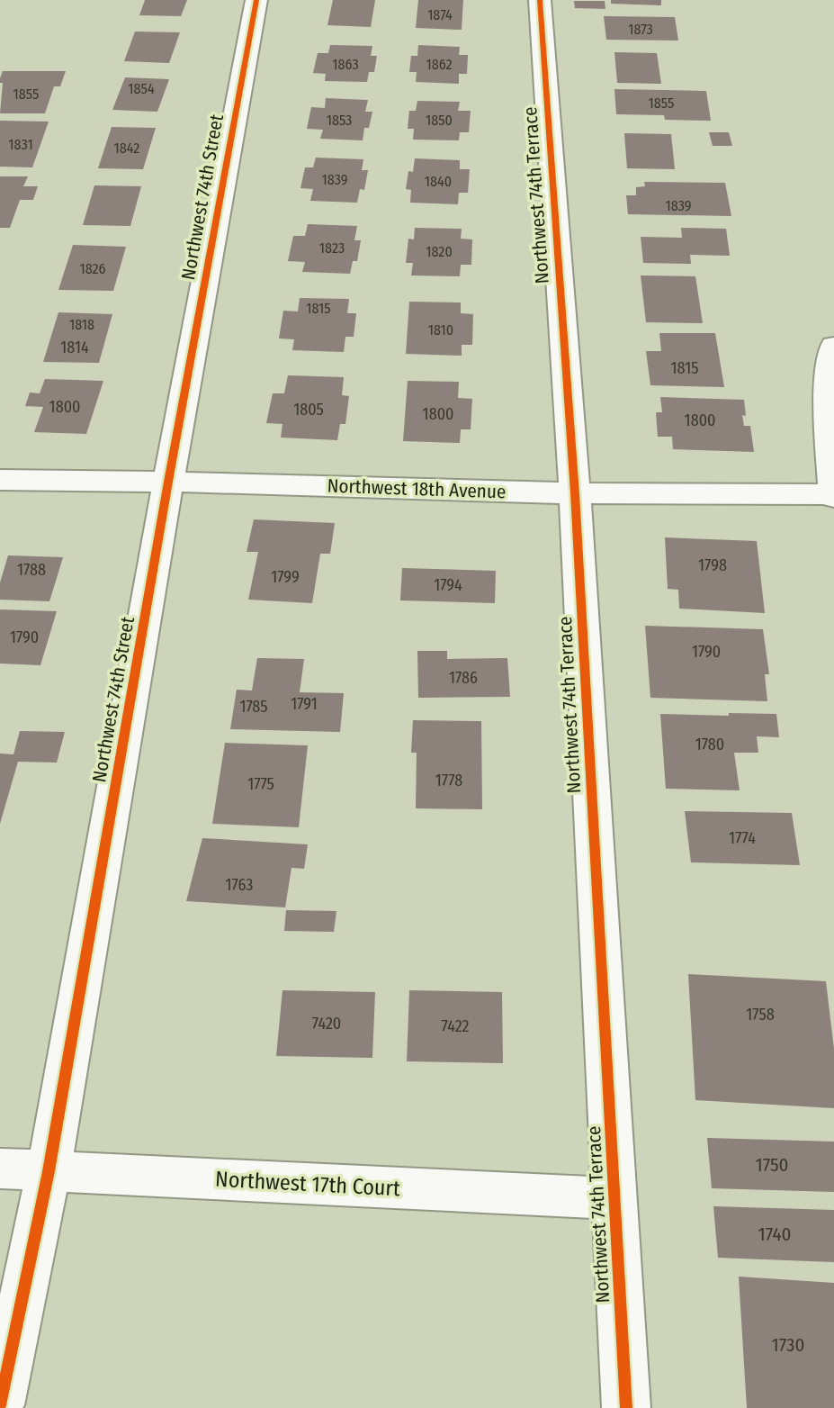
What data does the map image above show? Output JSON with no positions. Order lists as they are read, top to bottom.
{
  "streets": {
    "street": [
      "Northwest 74th Terrace",
      "Northwest 74th Street",
      "Northwest 18th Avenue",
      "Northwest 17th Court"
    ]
  },
  "crossings": [
    ["Northwest 74th Terrace", "Northwest 18th Avenue"],
    ["Northwest 74th Terrace", "Northwest 17th Court"],
    ["Northwest 74th Street", "Northwest 18th Avenue"],
    ["Northwest 74th Street", "Northwest 17th Court"]
  ],
  "house_numbers": [
    "1874",
    "1873",
    "1863",
    "1862",
    "1854",
    "1855",
    "1855",
    "1853",
    "1850",
    "1831",
    "1842",
    "1839",
    "1840",
    "1839",
    "1823",
    "1820",
    "1826",
    "1815",
    "1818",
    "1810",
    "1814",
    "1815",
    "1800",
    "1805",
    "1800",
    "1800",
    "1798",
    "1788",
    "1799",
    "1794",
    "1790",
    "1790",
    "1786",
    "1791",
    "1785",
    "1780",
    "1778",
    "1775",
    "1774",
    "1763",
    "1758",
    "7420",
    "7422",
    "1750",
    "1740",
    "1730"
  ]
}
